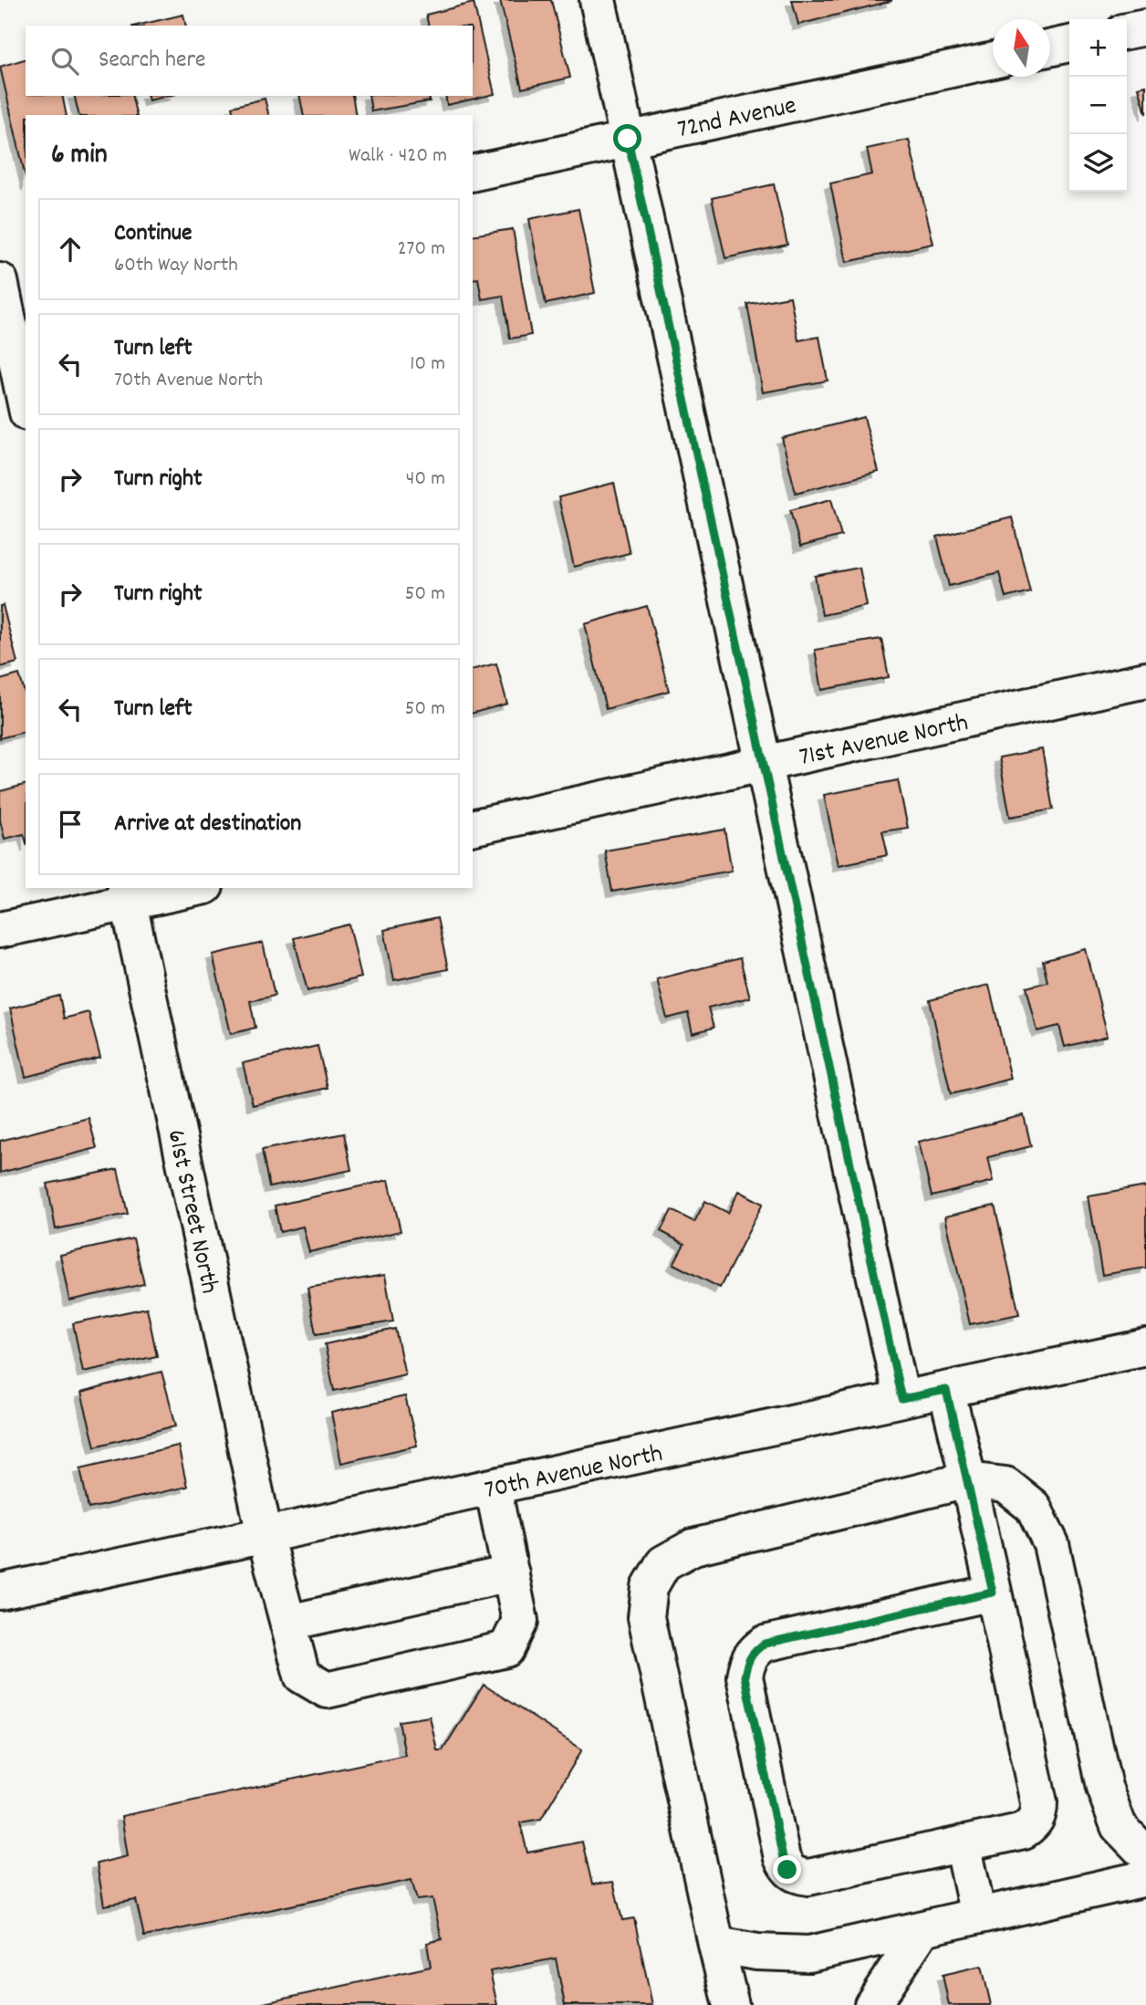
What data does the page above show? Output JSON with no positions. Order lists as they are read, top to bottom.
{
  "streets": {
    "street": [
      "72nd Avenue",
      "71st Avenue North",
      "61st Street North",
      "70th Avenue North"
    ]
  },
  "crossings": [
    ["61st Street North", "70th Avenue North"]
  ],
  "north": "top",
  "page": {
    "map_buttons": ["+", "−"],
    "search": "Search here",
    "heading": ["6 min", "Walk · 420 m"],
    "list": [
      ["Continue", "60th Way North", "270 m"],
      ["Turn left", "70th Avenue North", "10 m"],
      ["Turn right", "40 m"],
      ["Turn right", "50 m"],
      ["Turn left", "50 m"],
      "Arrive at destination"
    ]
  }
}
